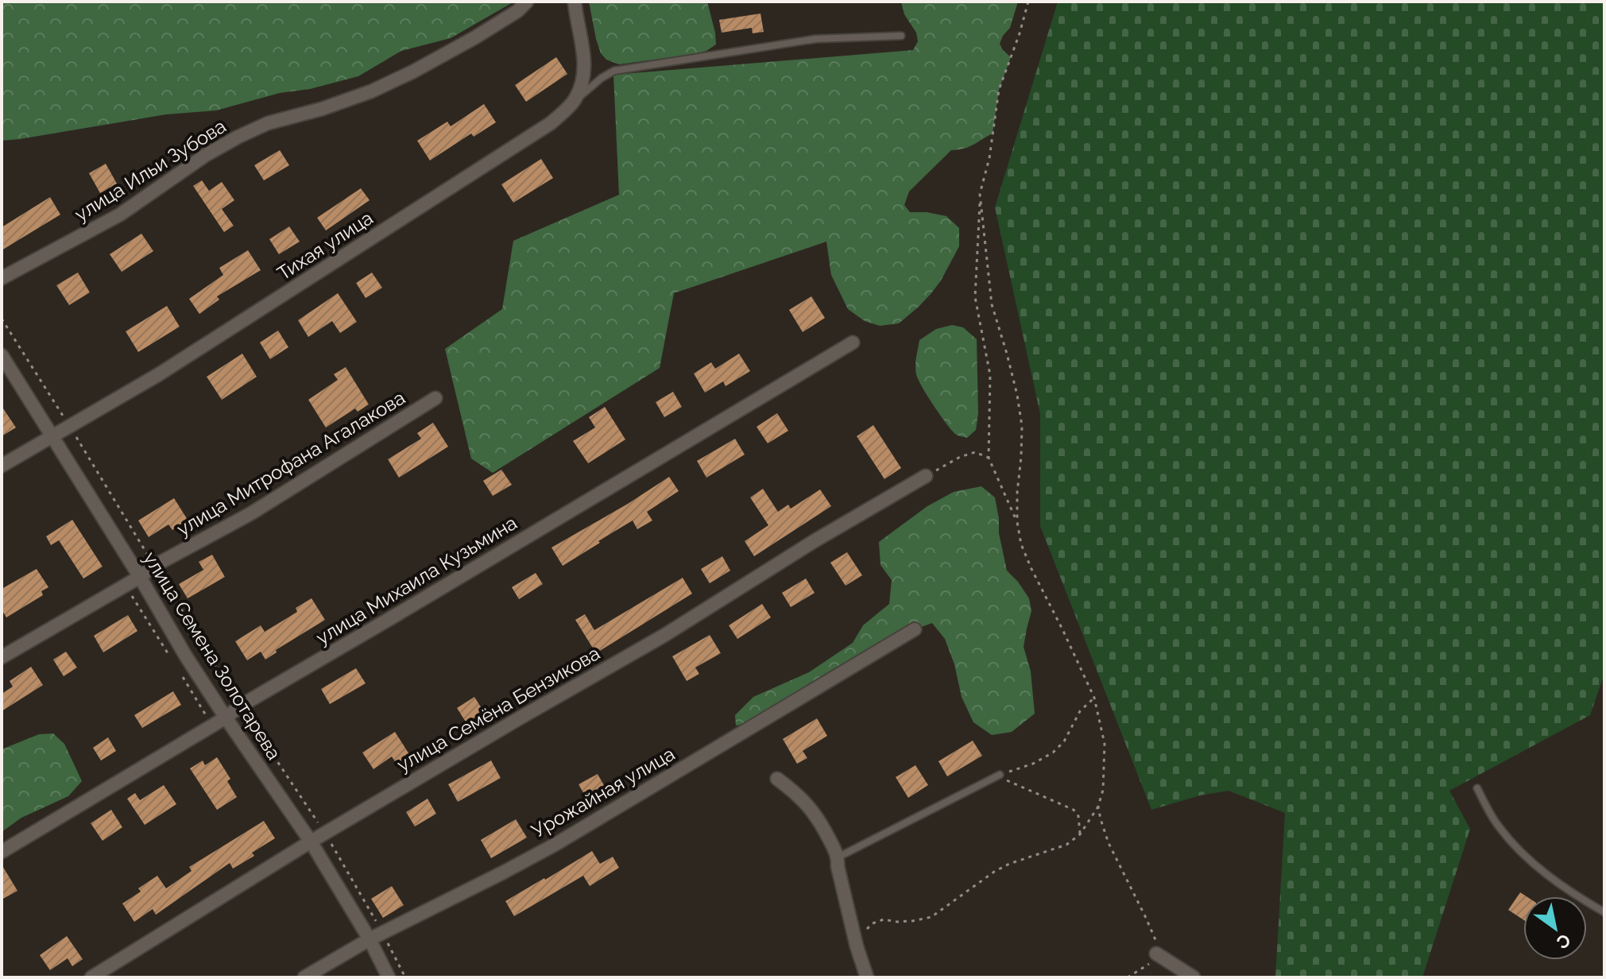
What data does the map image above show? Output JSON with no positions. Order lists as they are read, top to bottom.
{
  "streets": {
    "street": [
      "улица Ильи Зубова",
      "Тихая улица",
      "улица Митрофана Агалакова",
      "улица Михаила Кузьмина",
      "улица Семена Золотарева",
      "улица Семёна Бензикова",
      "Урожайная улица"
    ]
  },
  "crossings": [
    ["Тихая улица", "улица Семена Золотарева"],
    ["улица Митрофана Агалакова", "улица Семена Золотарева"],
    ["улица Михаила Кузьмина", "улица Семена Золотарева"],
    ["улица Семена Золотарева", "улица Семёна Бензикова"],
    ["улица Семена Золотарева", "Урожайная улица"]
  ],
  "north": "bottom right"
}
